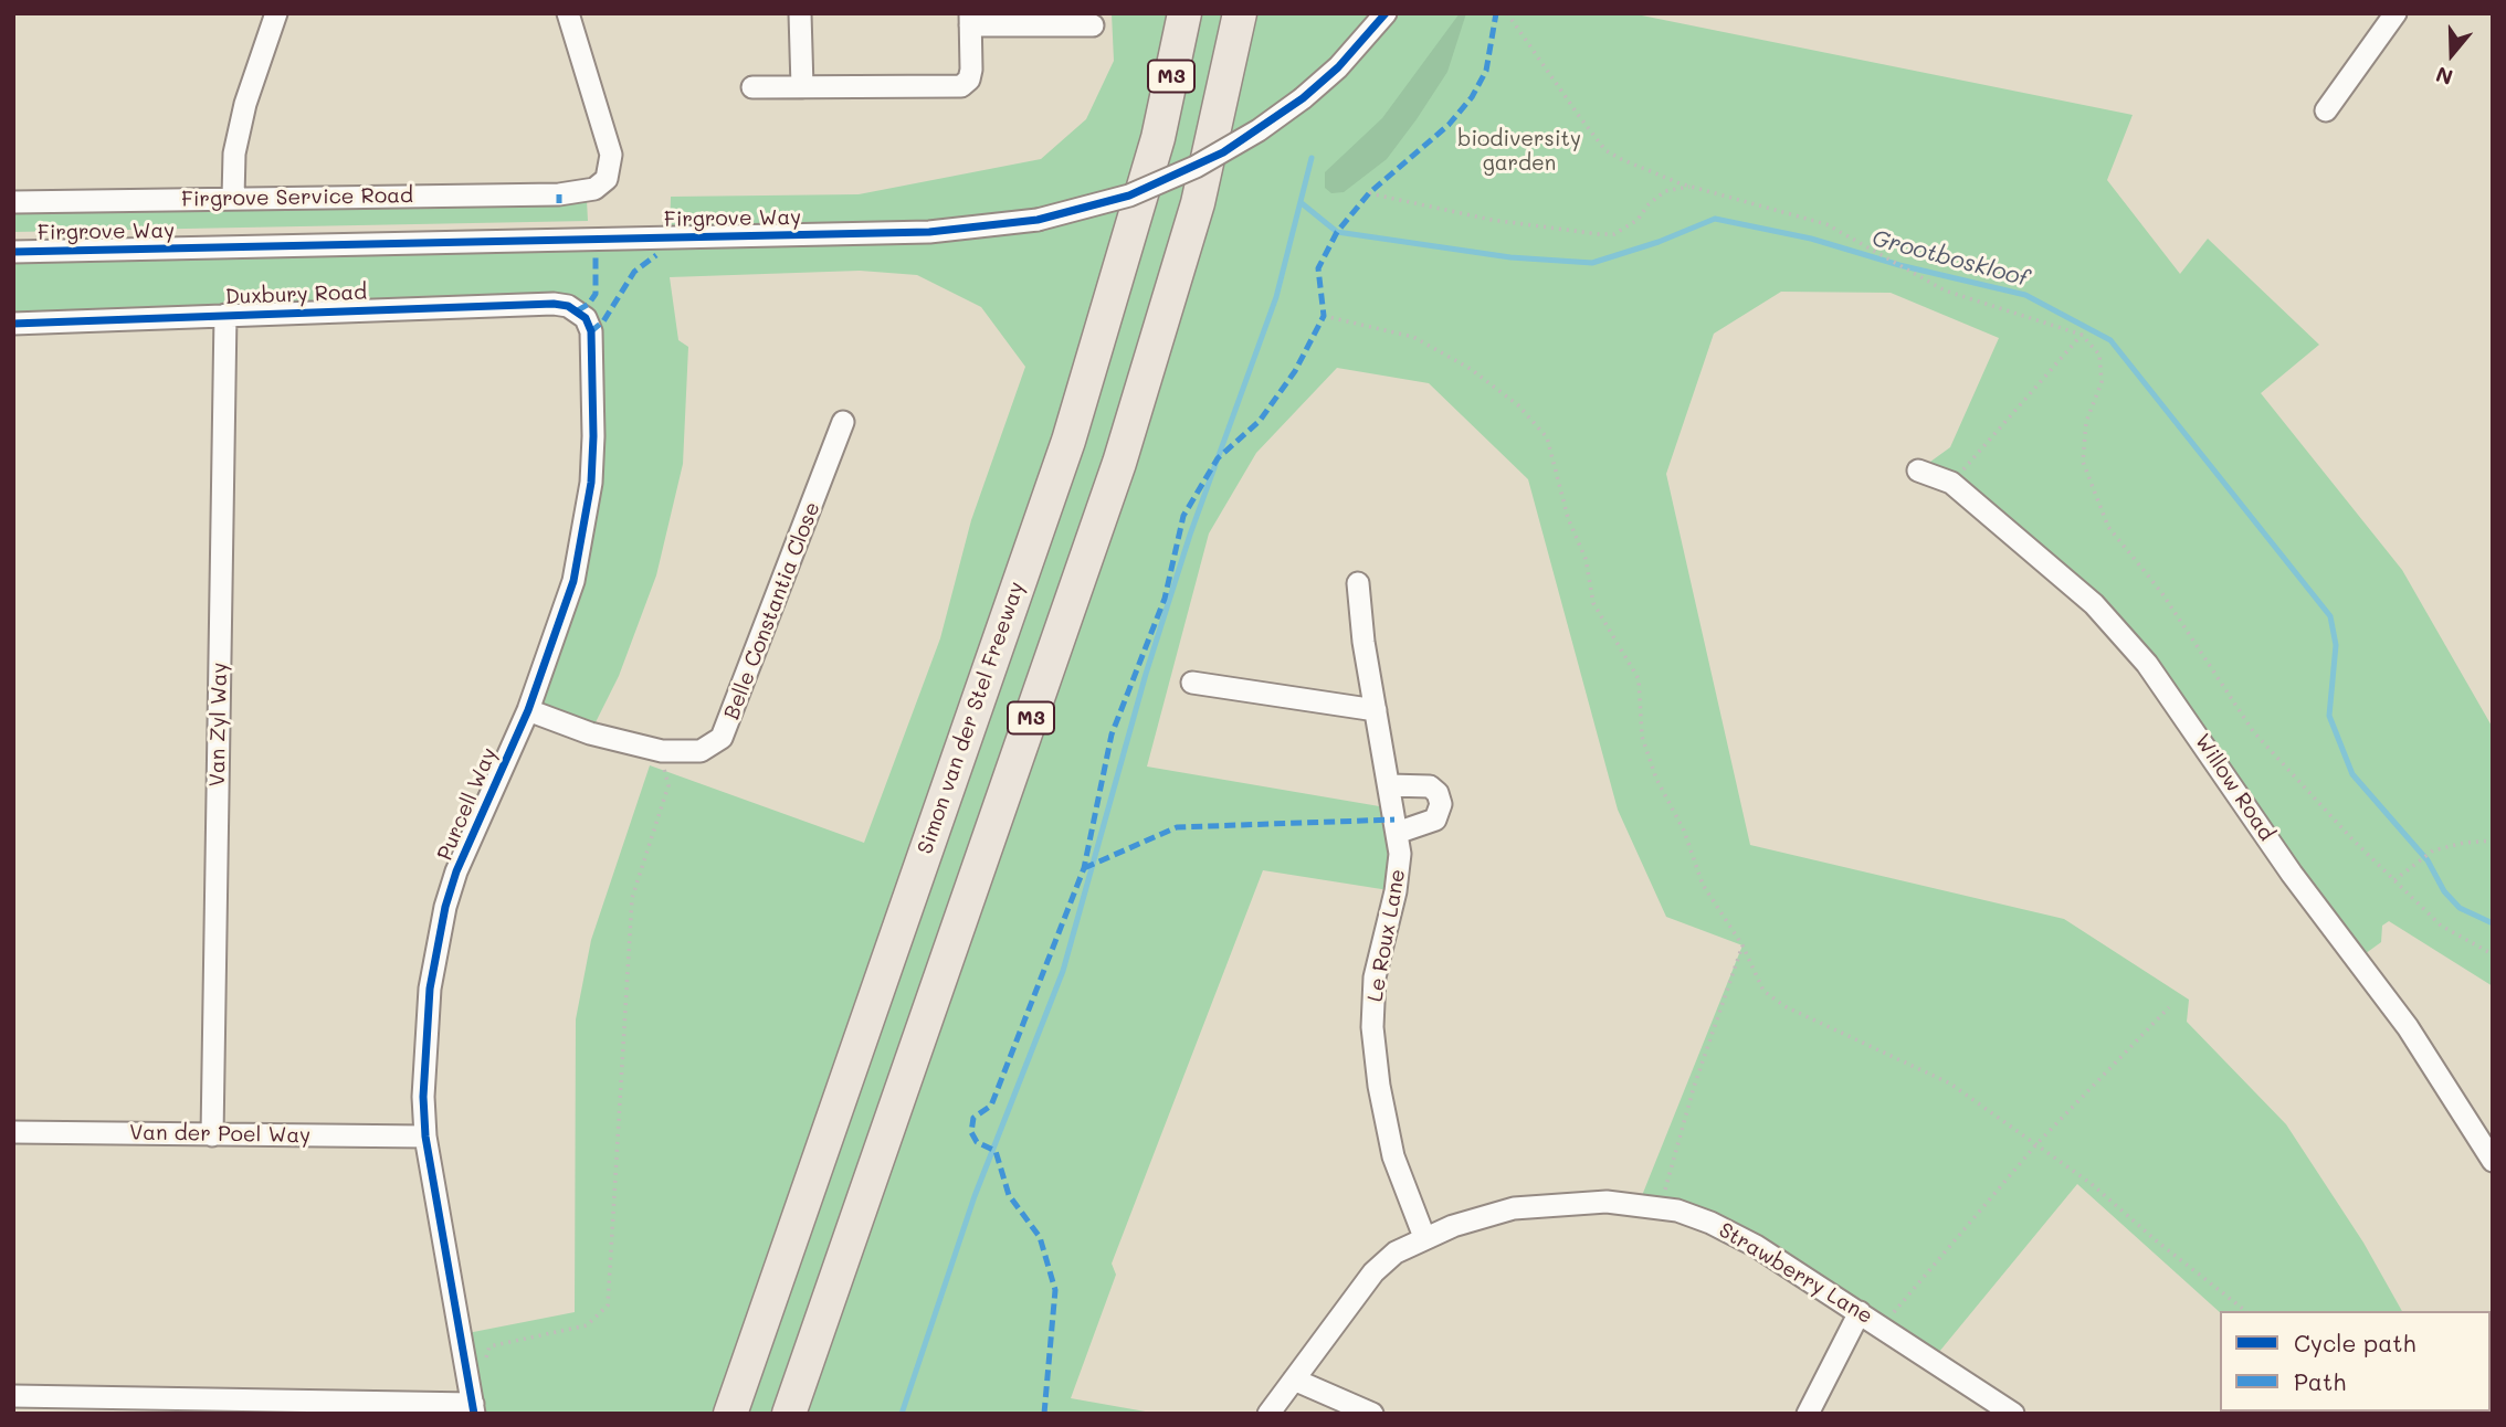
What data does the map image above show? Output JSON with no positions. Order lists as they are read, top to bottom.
{
  "streets": {
    "highway": ["M3", "Simon van der Stel Freeway"],
    "street": [
      "Firgrove Service Road",
      "Firgrove Way",
      "Duxbury Road",
      "Belle Constantia Close",
      "Van Zyl Way",
      "Willow Road",
      "Purcell Way",
      "Le Roux Lane",
      "Van der Poel Way",
      "Strawberry Lane"
    ]
  },
  "crossings": [
    ["Duxbury Road", "Van Zyl Way"],
    ["Duxbury Road", "Purcell Way"],
    ["Belle Constantia Close", "Purcell Way"],
    ["Van Zyl Way", "Van der Poel Way"],
    ["Purcell Way", "Van der Poel Way"],
    ["Le Roux Lane", "Strawberry Lane"]
  ],
  "water": ["Grootboskloof"],
  "parks": ["biodiversity garden"],
  "legend": ["Cycle path", "Path"],
  "north": "bottom"
}
